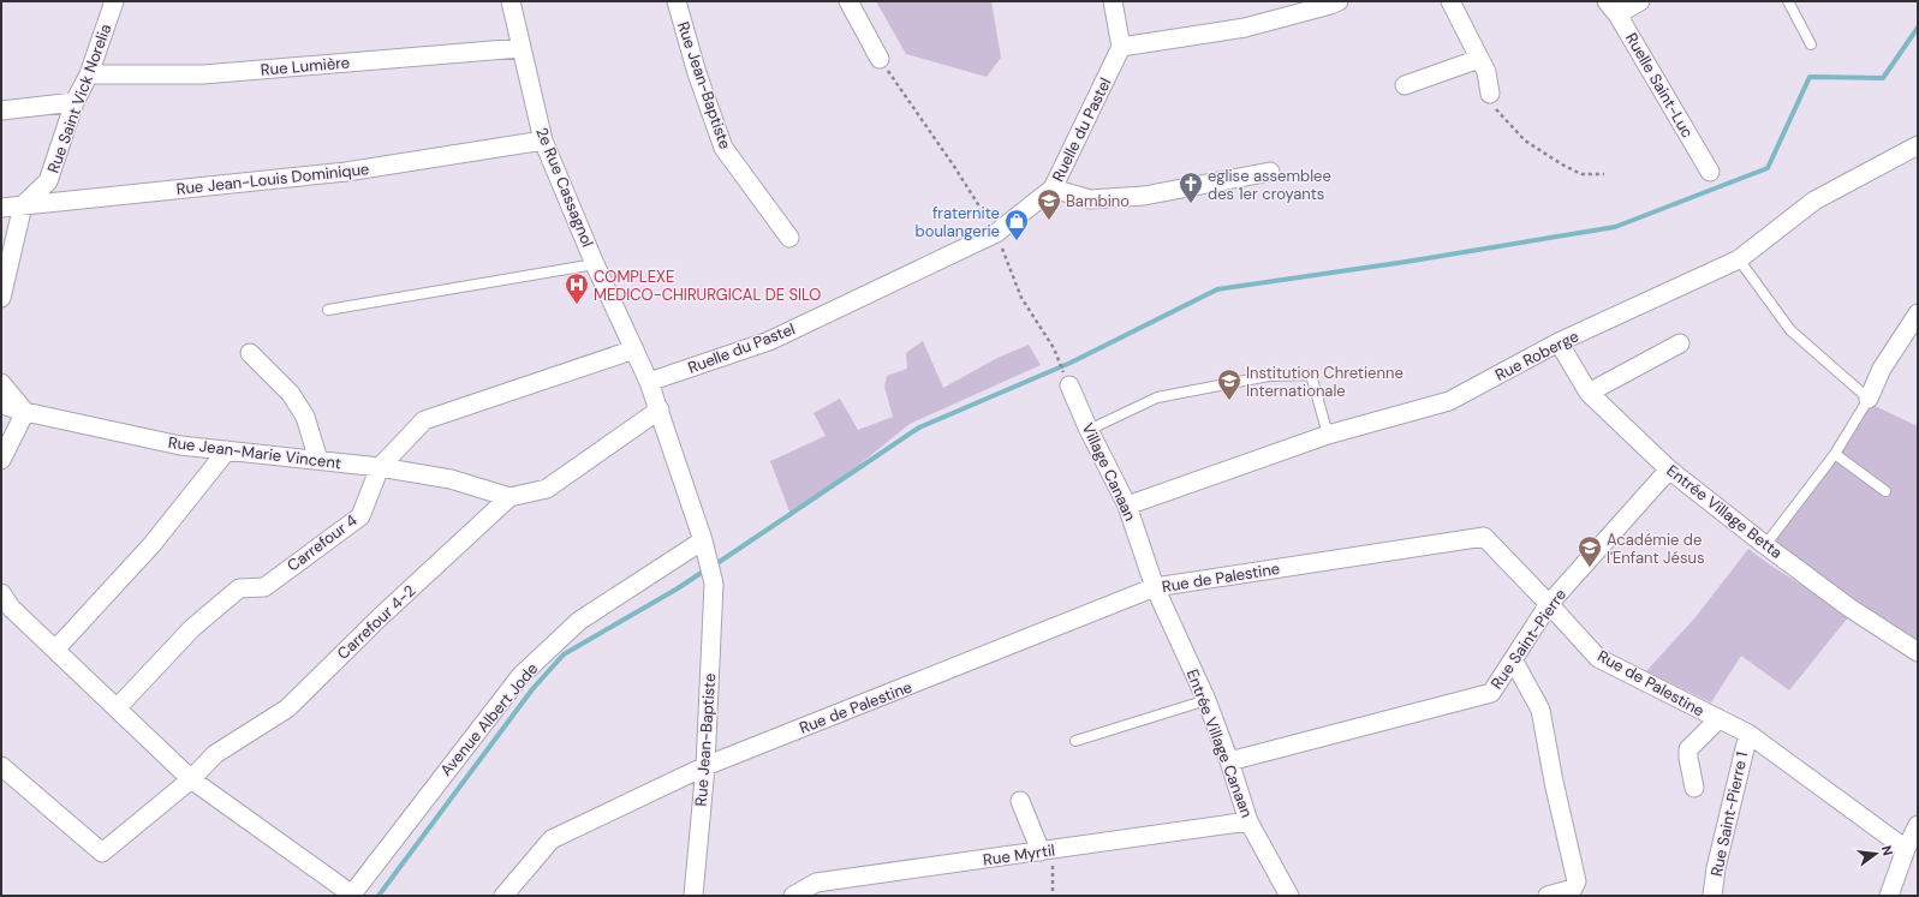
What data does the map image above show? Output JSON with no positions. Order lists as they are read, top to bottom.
{
  "streets": {
    "street": [
      "Rue Lumière",
      "Rue Jean-Baptiste",
      "Ruelle Saint-Luc",
      "Rue Saint Vick Norelia",
      "Ruelle du Pastel",
      "Rue Jean-Louis Dominique",
      "2e Rue Cassagnol",
      "Rue Roberge",
      "Rue Jean-Marie Vincent",
      "Village Canaan",
      "Entrée Village Betta",
      "Carrefour 4",
      "Rue de Palestine",
      "Carrefour 4-2",
      "Rue Saint-Pierre",
      "Avenue Albert Jode",
      "Entrée Village Canaan",
      "Rue Saint-Pierre 1",
      "Rue Myrtil"
    ]
  },
  "crossings": [
    ["Rue Lumière", "Rue Saint Vick Norelia"],
    ["Rue Lumière", "2e Rue Cassagnol"],
    ["Rue Jean-Baptiste", "2e Rue Cassagnol"],
    ["Rue Jean-Baptiste", "Rue de Palestine"],
    ["Rue Jean-Baptiste", "Avenue Albert Jode"],
    ["Rue Saint Vick Norelia", "Rue Jean-Louis Dominique"],
    ["Ruelle du Pastel", "2e Rue Cassagnol"],
    ["Rue Jean-Louis Dominique", "2e Rue Cassagnol"],
    ["2e Rue Cassagnol", "Carrefour 4"],
    ["2e Rue Cassagnol", "Avenue Albert Jode"],
    ["Rue Roberge", "Village Canaan"],
    ["Rue Roberge", "Entrée Village Betta"],
    ["Rue Jean-Marie Vincent", "Carrefour 4"],
    ["Rue Jean-Marie Vincent", "Carrefour 4-2"],
    ["Village Canaan", "Rue de Palestine"],
    ["Village Canaan", "Entrée Village Canaan"],
    ["Entrée Village Betta", "Rue Saint-Pierre"],
    ["Rue de Palestine", "Rue Saint-Pierre"],
    ["Rue de Palestine", "Entrée Village Canaan"],
    ["Rue de Palestine", "Rue Saint-Pierre 1"],
    ["Rue Saint-Pierre", "Entrée Village Canaan"],
    ["Entrée Village Canaan", "Rue Myrtil"]
  ],
  "places": {
    "church": ["eglise assemblee des 1er croyants"],
    "school or university": ["Bambino", "Institution Chretienne Internationale", "Académie de l'Enfant Jésus"],
    "shop": ["fraternite boulangerie"],
    "hospital": ["COMPLEXE MEDICO-CHIRURGICAL DE SILO"]
  },
  "north": "right"
}
